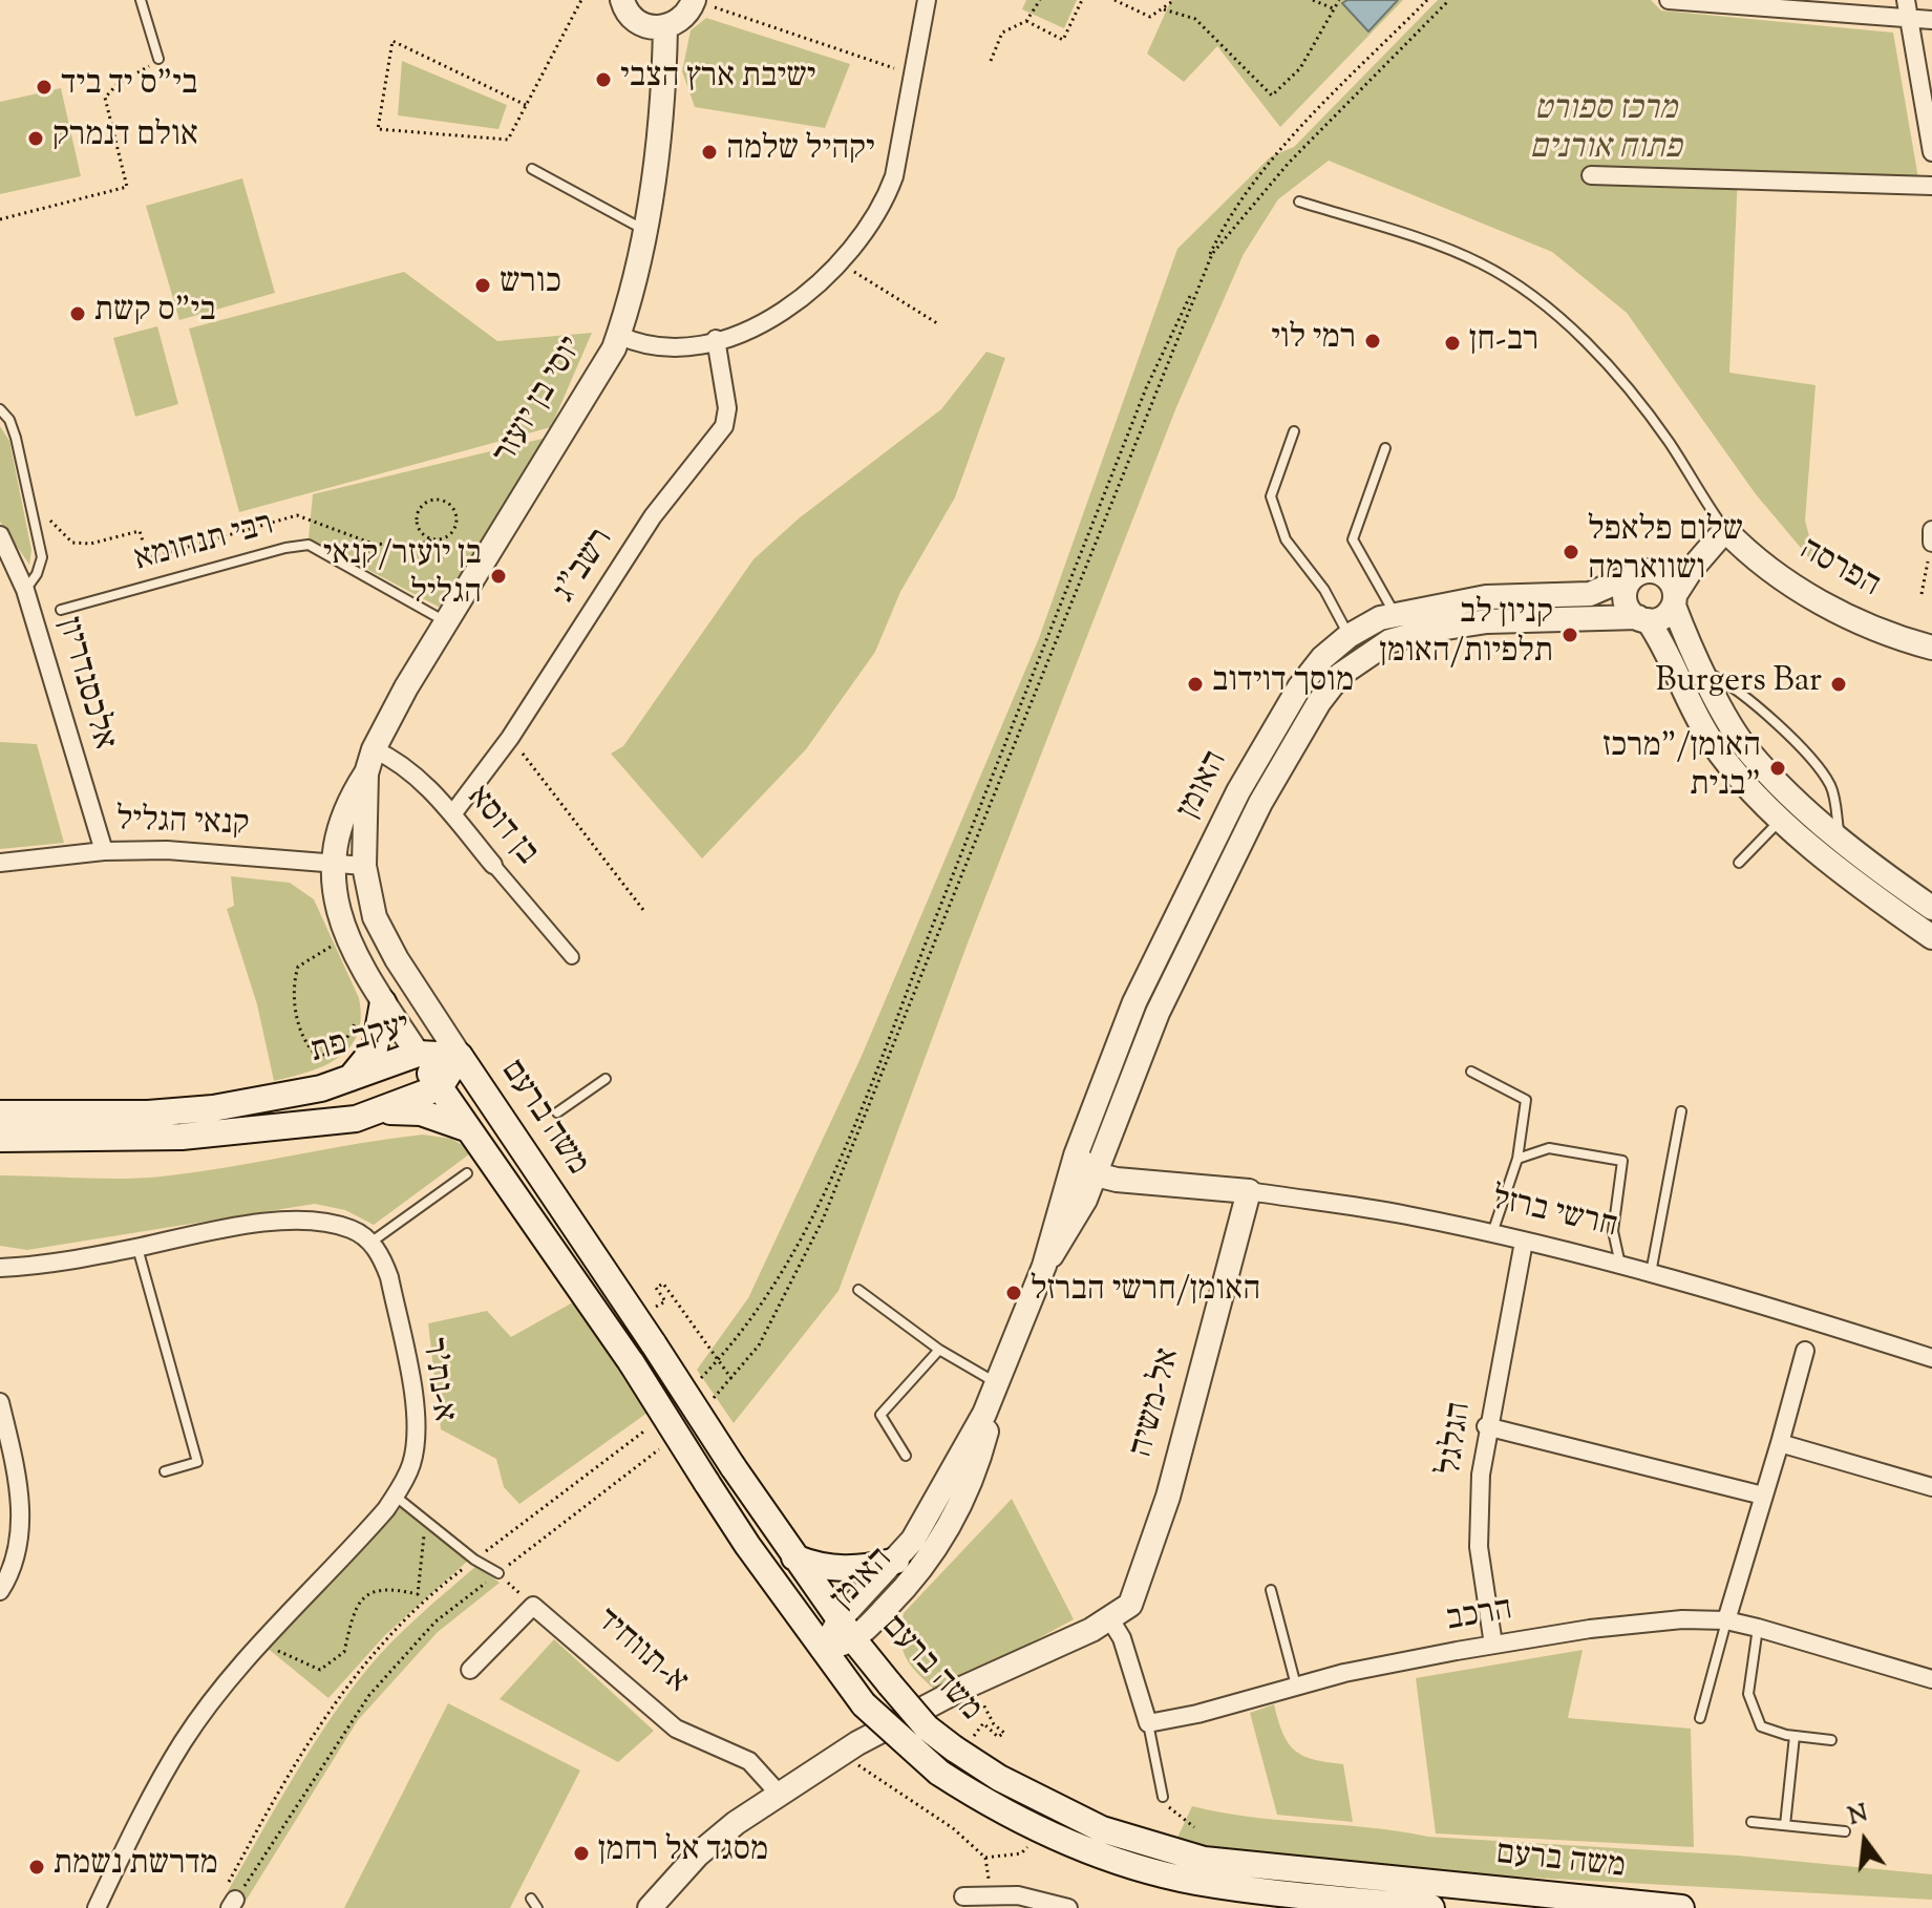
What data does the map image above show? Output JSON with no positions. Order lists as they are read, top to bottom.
{
  "streets": {
    "main road": ["יעקב פת", "משה ברעם"],
    "street": [
      "יוסי בן יועזר",
      "רשב\"ג",
      "הפרסה",
      "אלכסנדריון",
      "האומן",
      "קנאי הגליל",
      "בן דוסא",
      "חרשי ברזל",
      "א-נת'ר",
      "אל-משיה",
      "הגלגל",
      "הרכב",
      "א-תווחיד"
    ],
    "lane": ["רבי תנחומא"]
  },
  "crossings": [
    ["יוסי בן יועזר", "רבי תנחומא"],
    ["יוסי בן יועזר", "קנאי הגליל"],
    ["יוסי בן יועזר", "בן דוסא"],
    ["יוסי בן יועזר", "יעקב פת"],
    ["יוסי בן יועזר", "משה ברעם"],
    ["רשב\"ג", "בן דוסא"],
    ["אלכסנדריון", "קנאי הגליל"],
    ["האומן", "משה ברעם"],
    ["האומן", "חרשי ברזל"],
    ["יעקב פת", "משה ברעם"],
    ["חרשי ברזל", "אל-משיה"],
    ["חרשי ברזל", "הגלגל"],
    ["הגלגל", "הרכב"]
  ],
  "parks": ["מרכז ספורט פתוח אורנים"],
  "places": [
    "ישיבת ארץ הצבי",
    "בי\"ס יד ביד",
    "אולם דנמרק",
    "יקהיל שלמה",
    "כורש",
    "בי\"ס קשת",
    "רמי לוי",
    "רב-חן",
    "שלום פלאפל ושווארמה",
    "בן יועזר/קנאי הגליל",
    "קניון לב תלפיות/האומן",
    "מוסך דוידוב",
    "Burgers Bar",
    "האומן/\"מרכז בנית\"",
    "האומן/חרשי הברזל",
    "מסגד אל רחמן",
    "מדרשת נשמת"
  ],
  "north": "top"
}
